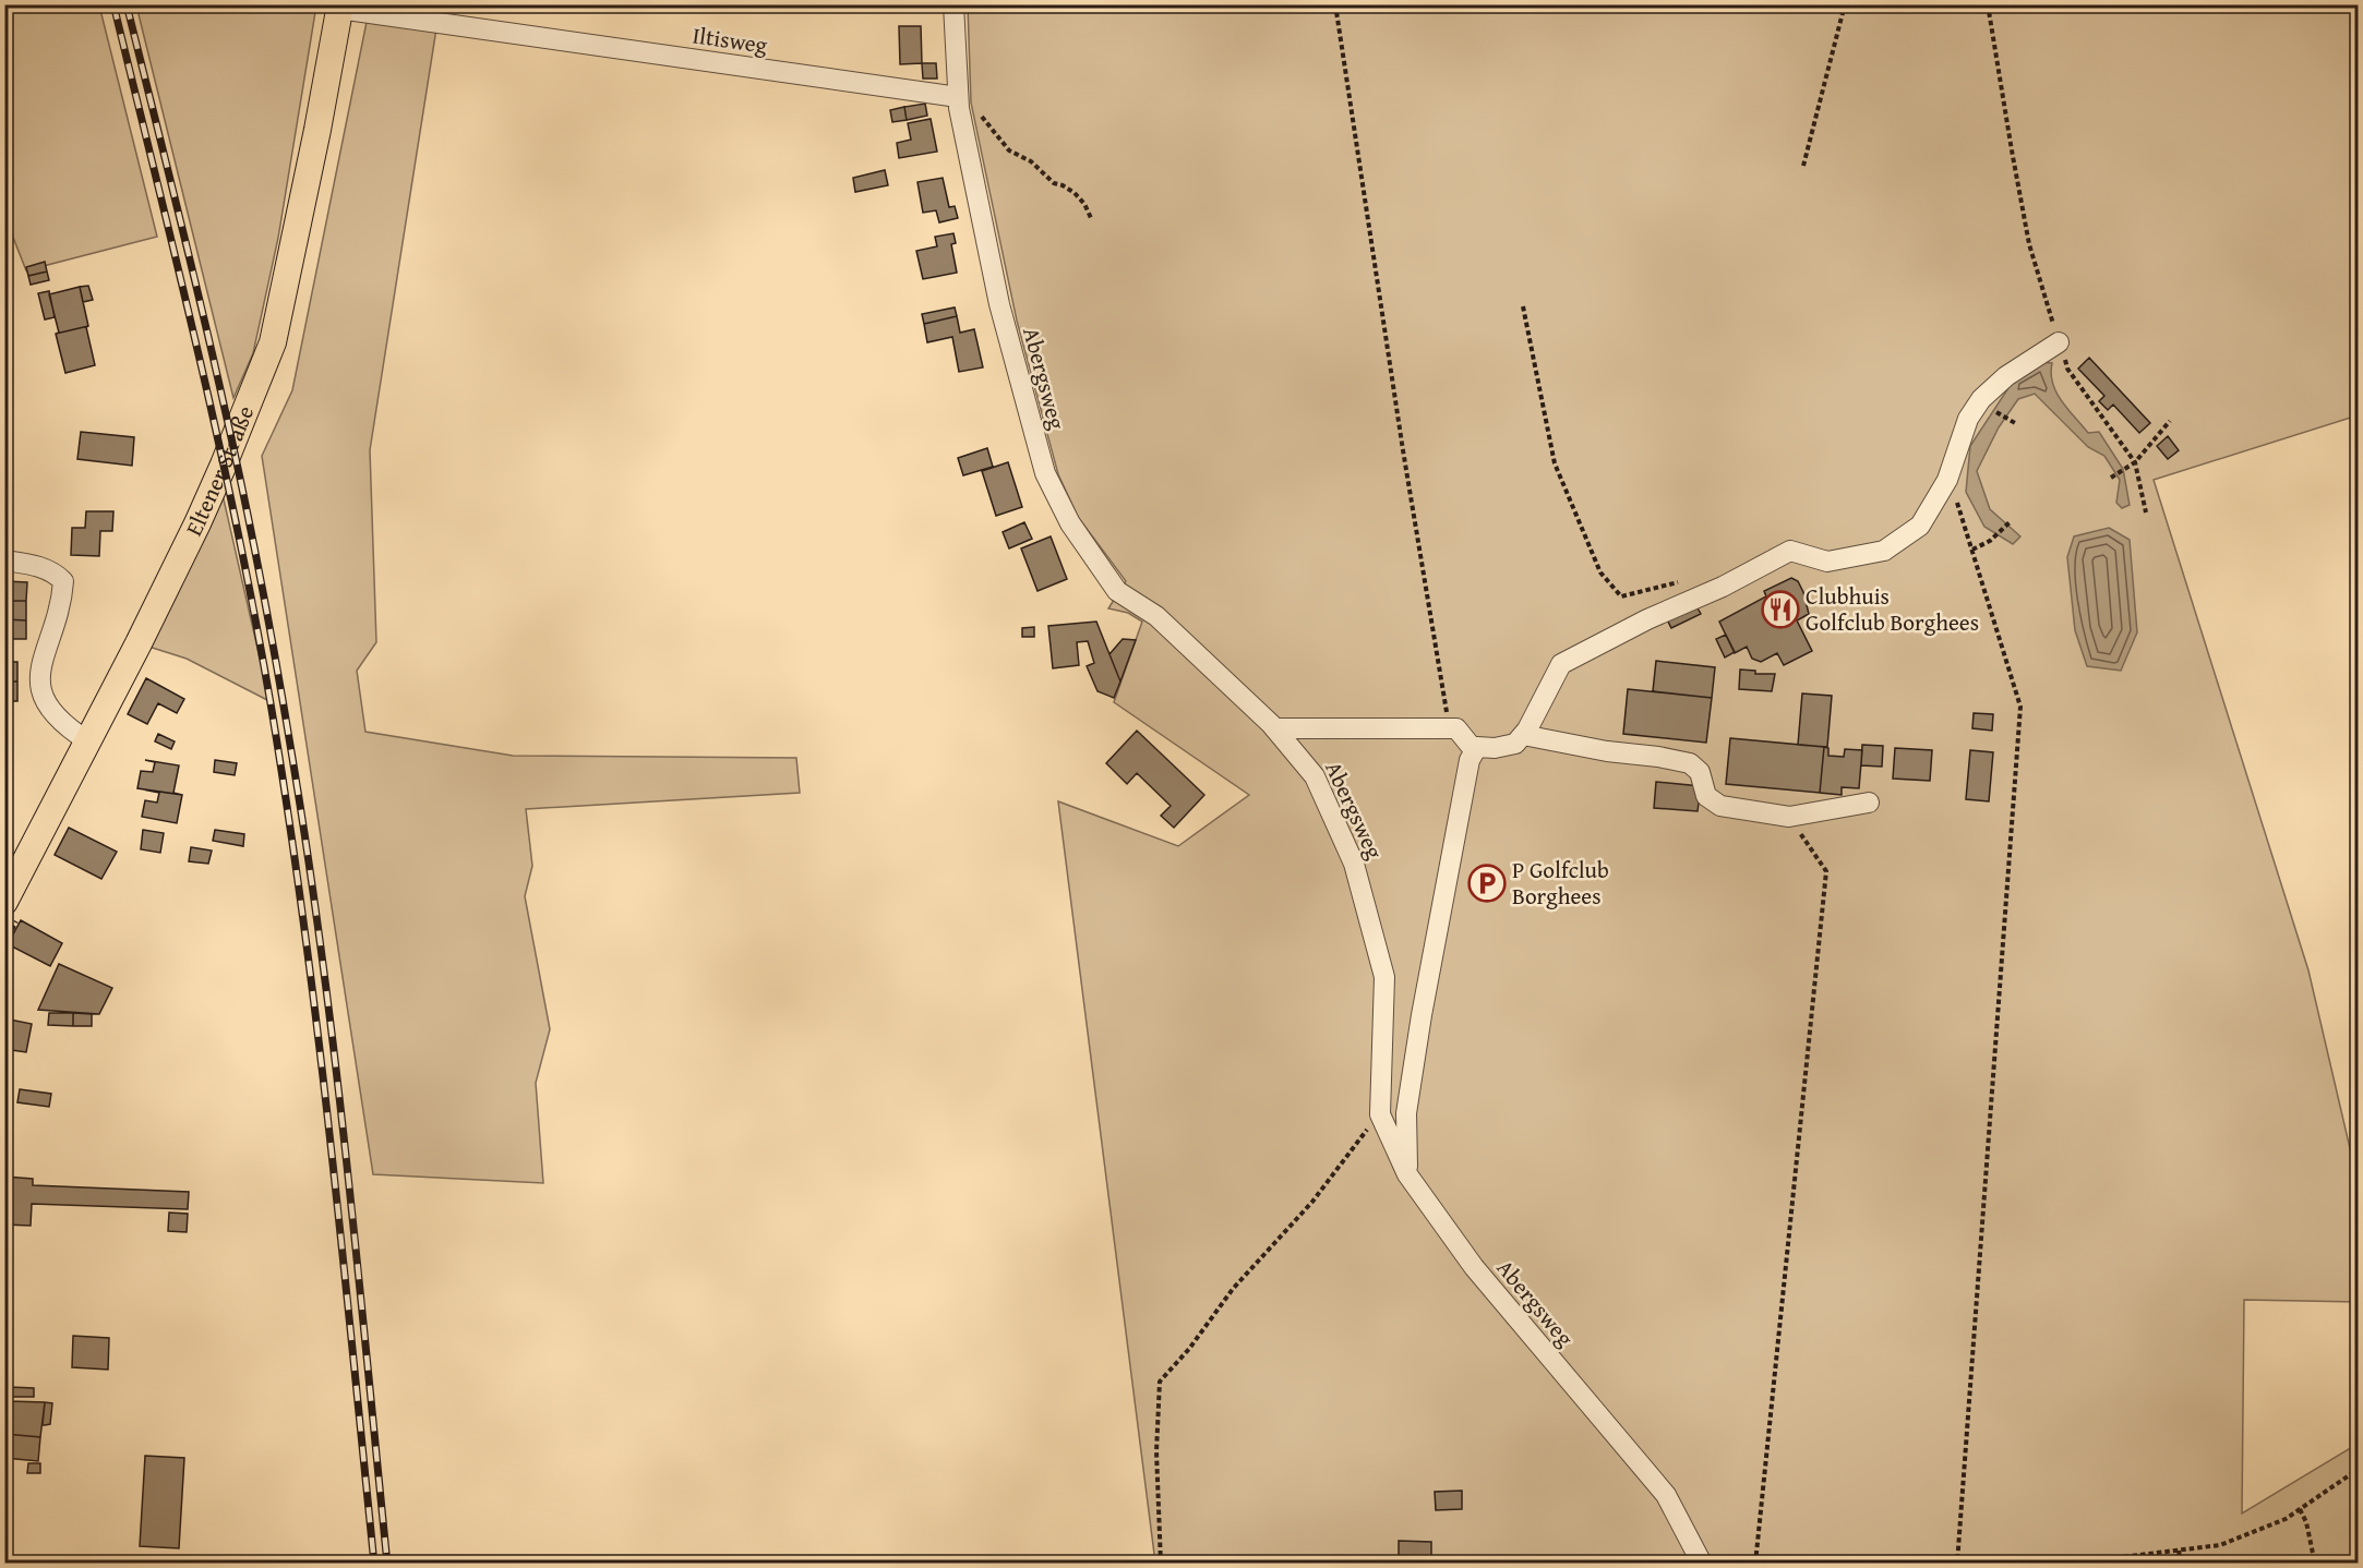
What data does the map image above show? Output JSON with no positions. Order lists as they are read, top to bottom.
{
  "streets": {
    "main road": ["Eltener Straße"],
    "street": ["Iltisweg", "Abergsweg"]
  },
  "crossings": [
    ["Iltisweg", "Abergsweg"],
    ["Iltisweg", "Eltener Straße"]
  ],
  "places": {
    "restaurant": ["Clubhuis Golfclub Borghees"],
    "parking": ["P Golfclub Borghees"]
  }
}
